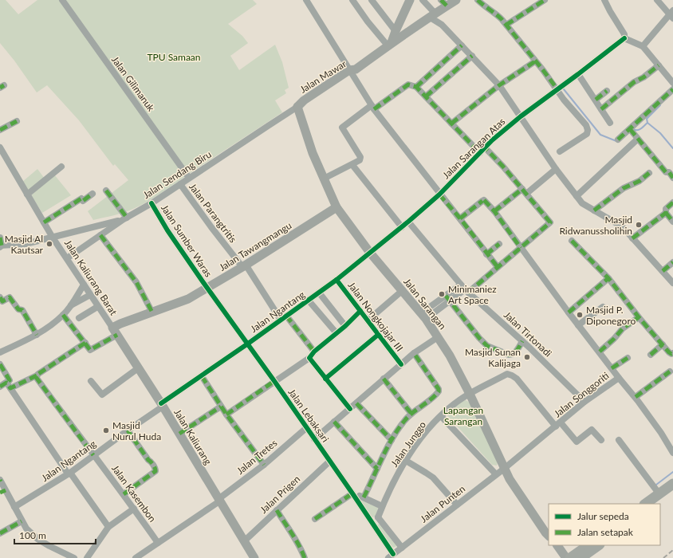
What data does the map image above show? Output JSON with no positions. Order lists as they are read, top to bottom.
{
  "streets": {
    "main road": [
      "Jalan Mawar",
      "Jalan Tawangmangu",
      "Jalan Sarangan",
      "Jalan Kaliurang"
    ],
    "street": [
      "Jalan Gilimanuk",
      "Jalan Sarangan Atas",
      "Jalan Sendang Biru",
      "Jalan Parangtritis",
      "Jalan Sumber Waras",
      "Jalan Kaliurang Barat",
      "Jalan Ngantang",
      "Jalan Nongkojajar III",
      "Jalan Tirtonadi",
      "Jalan Songgoriti",
      "Jalan Lebaksari",
      "Jalan Junggo",
      "Jalan Tretes",
      "Jalan Kasembon",
      "Jalan Prigen",
      "Jalan Punten"
    ]
  },
  "crossings": [
    ["Jalan Mawar", "Jalan Sendang Biru"],
    ["Jalan Mawar", "Jalan Sarangan"],
    ["Jalan Gilimanuk", "Jalan Sendang Biru"],
    ["Jalan Sarangan Atas", "Jalan Sarangan"],
    ["Jalan Sarangan Atas", "Jalan Ngantang"],
    ["Jalan Sarangan Atas", "Jalan Tirtonadi"],
    ["Jalan Sendang Biru", "Jalan Parangtritis"],
    ["Jalan Sendang Biru", "Jalan Sumber Waras"],
    ["Jalan Sendang Biru", "Jalan Kaliurang Barat"],
    ["Jalan Sendang Biru", "Jalan Sarangan"],
    ["Jalan Parangtritis", "Jalan Tawangmangu"],
    ["Jalan Parangtritis", "Jalan Ngantang"],
    ["Jalan Sumber Waras", "Jalan Tawangmangu"],
    ["Jalan Sumber Waras", "Jalan Lebaksari"],
    ["Jalan Tawangmangu", "Jalan Kaliurang Barat"],
    ["Jalan Tawangmangu", "Jalan Sarangan"],
    ["Jalan Tawangmangu", "Jalan Lebaksari"],
    ["Jalan Tawangmangu", "Jalan Kaliurang"],
    ["Jalan Kaliurang Barat", "Jalan Kaliurang"],
    ["Jalan Sarangan", "Jalan Ngantang"],
    ["Jalan Sarangan", "Jalan Songgoriti"],
    ["Jalan Sarangan", "Jalan Junggo"],
    ["Jalan Sarangan", "Jalan Punten"],
    ["Jalan Ngantang", "Jalan Nongkojajar III"],
    ["Jalan Ngantang", "Jalan Lebaksari"],
    ["Jalan Ngantang", "Jalan Kaliurang"],
    ["Jalan Ngantang", "Jalan Kasembon"],
    ["Jalan Tirtonadi", "Jalan Songgoriti"],
    ["Jalan Songgoriti", "Jalan Junggo"],
    ["Jalan Songgoriti", "Jalan Punten"],
    ["Jalan Lebaksari", "Jalan Tretes"],
    ["Jalan Lebaksari", "Jalan Prigen"],
    ["Jalan Lebaksari", "Jalan Punten"],
    ["Jalan Kaliurang", "Jalan Tretes"],
    ["Jalan Kaliurang", "Jalan Prigen"],
    ["Jalan Tretes", "Jalan Kasembon"]
  ],
  "parks": ["TPU Samaan", "Lapangan Sarangan"],
  "places": [
    "Masjid Ridwanussholihin",
    "Masjid Al Kautsar",
    "Minimaniez Art Space",
    "Masjid P. Diponegoro",
    "Masjid Sunan Kalijaga",
    "Masjid Nurul Huda"
  ],
  "legend": ["Jalur sepeda", "Jalan setapak"],
  "scale_bar": "100 m"
}
